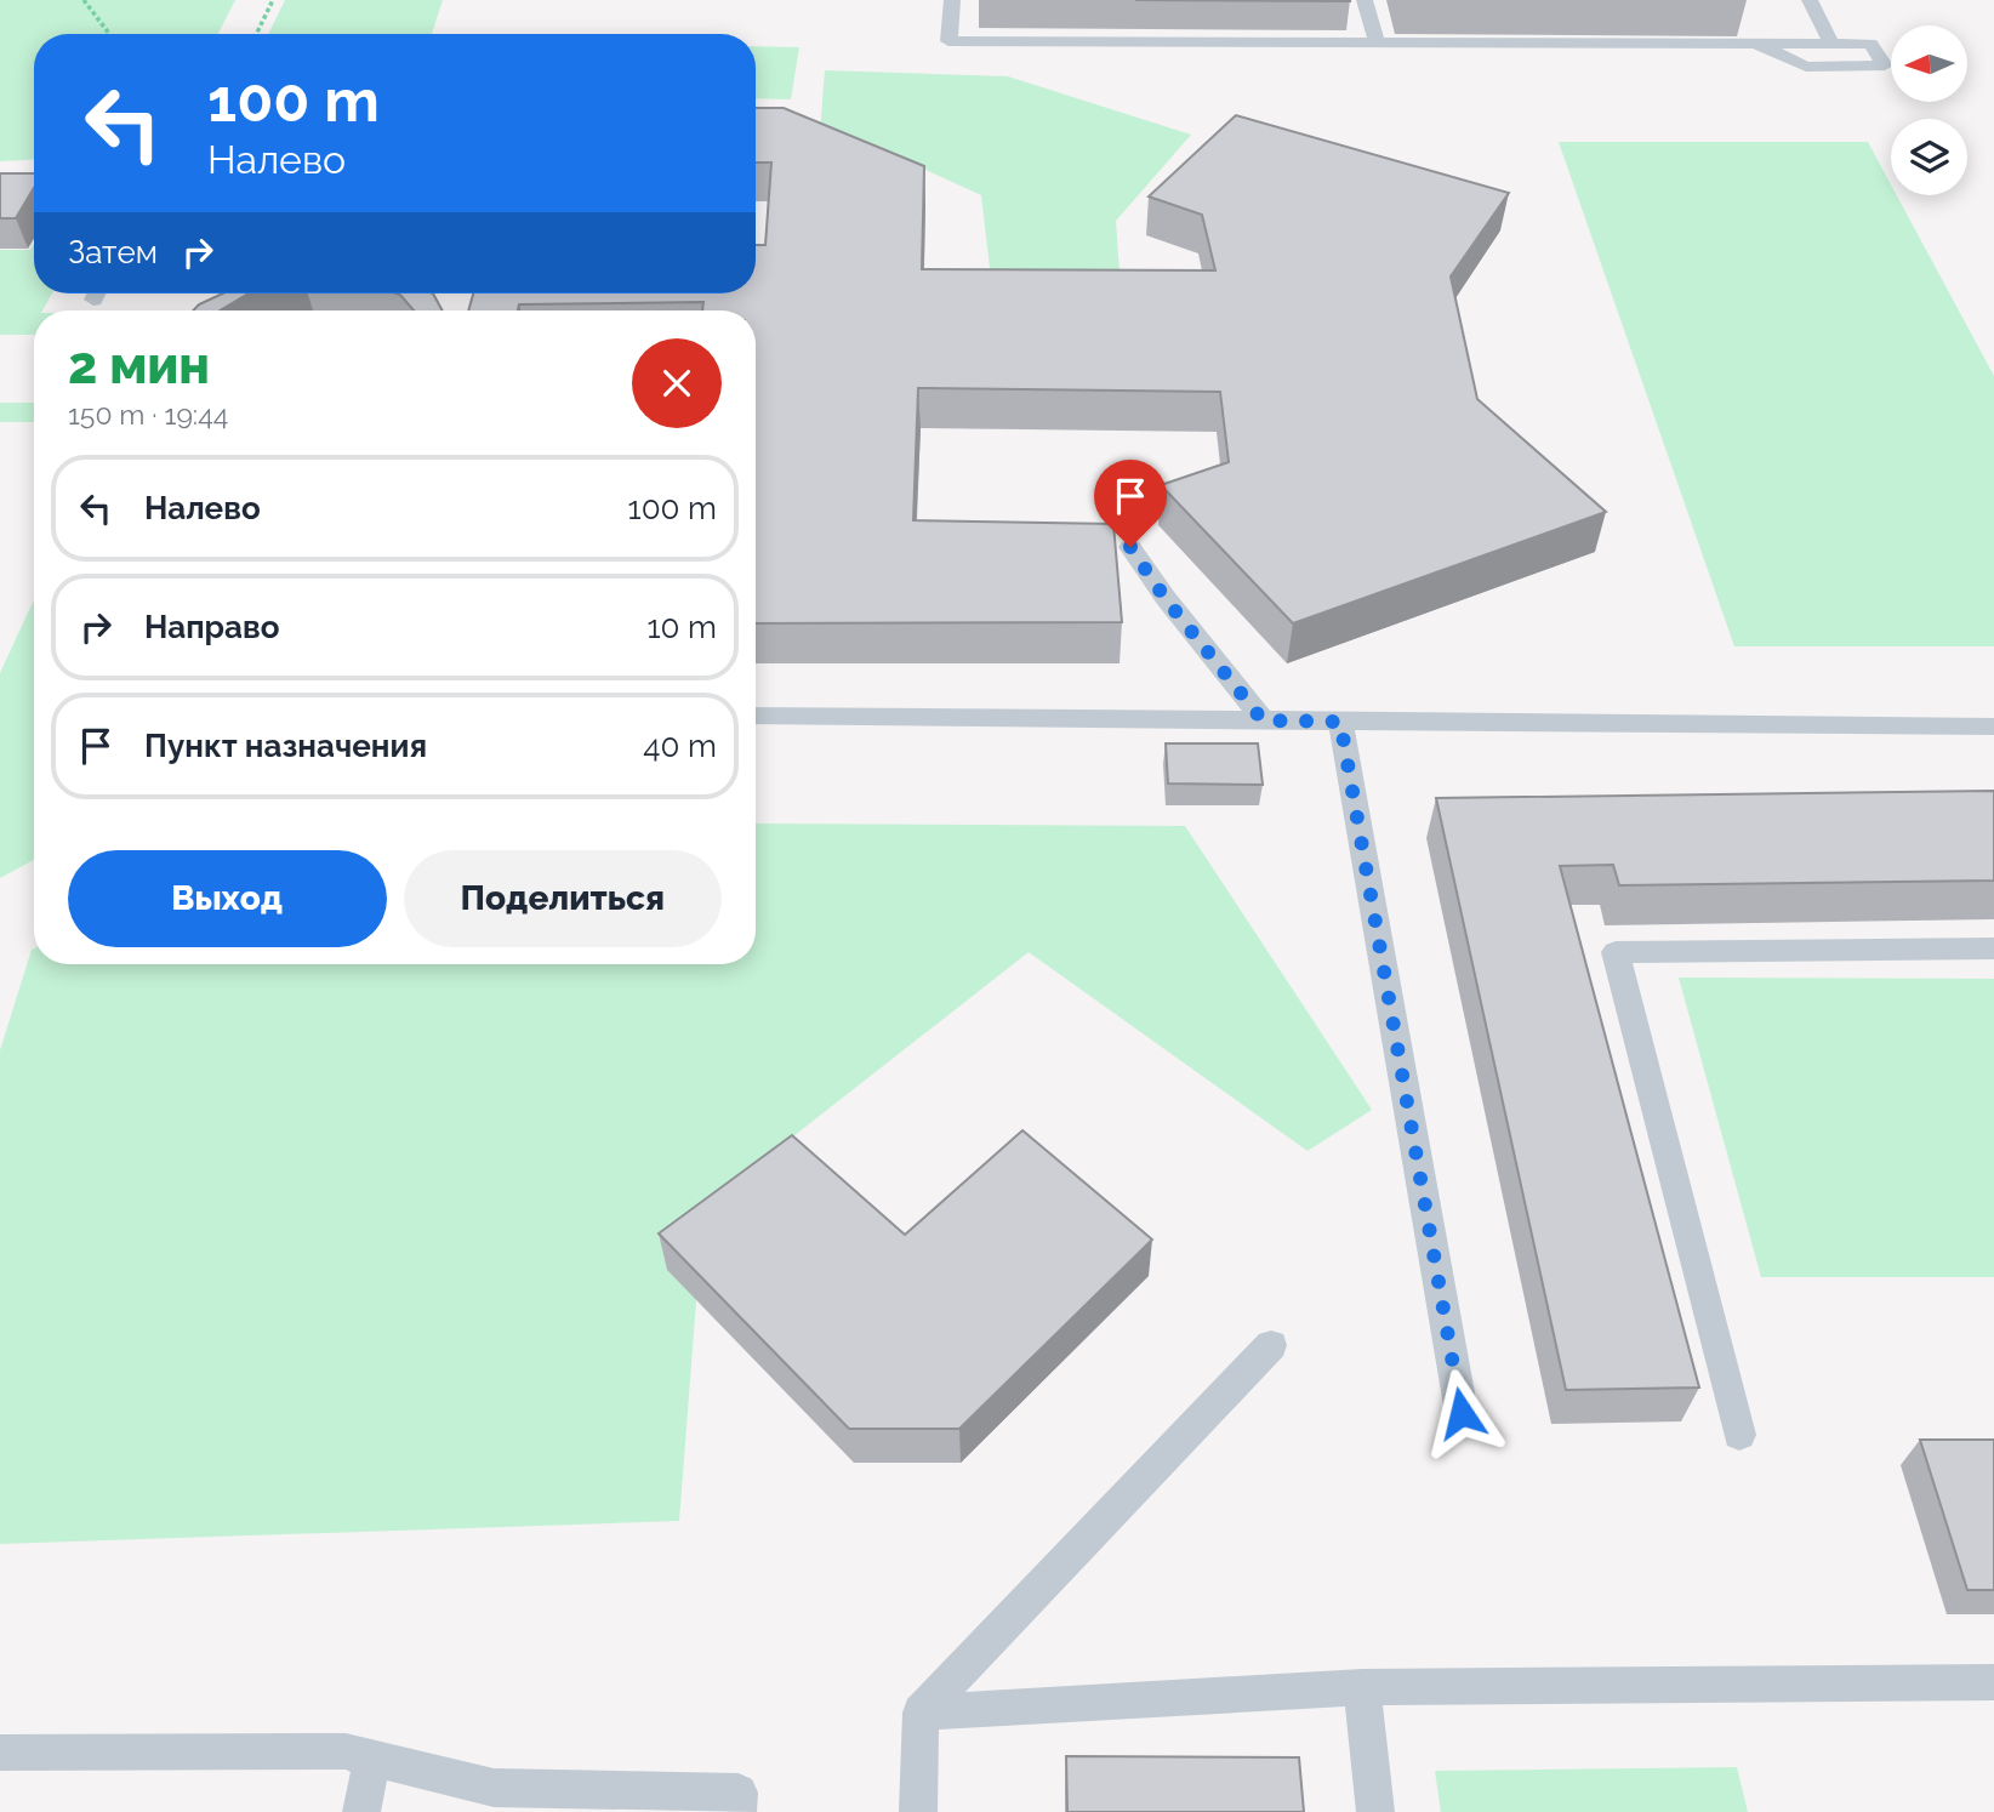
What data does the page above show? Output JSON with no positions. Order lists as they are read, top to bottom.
{
  "north": "left",
  "page": {
    "turn": ["100 m", "Налево"],
    "then": "Затем",
    "heading": ["2 мин", "150 m · 19:44"],
    "list": [
      {
        "name": "Налево",
        "value": "100 m"
      },
      {
        "name": "Направо",
        "value": "10 m"
      },
      {
        "name": "Пункт назначения",
        "value": "40 m"
      }
    ],
    "buttons": ["Выход", "Поделиться"]
  }
}
